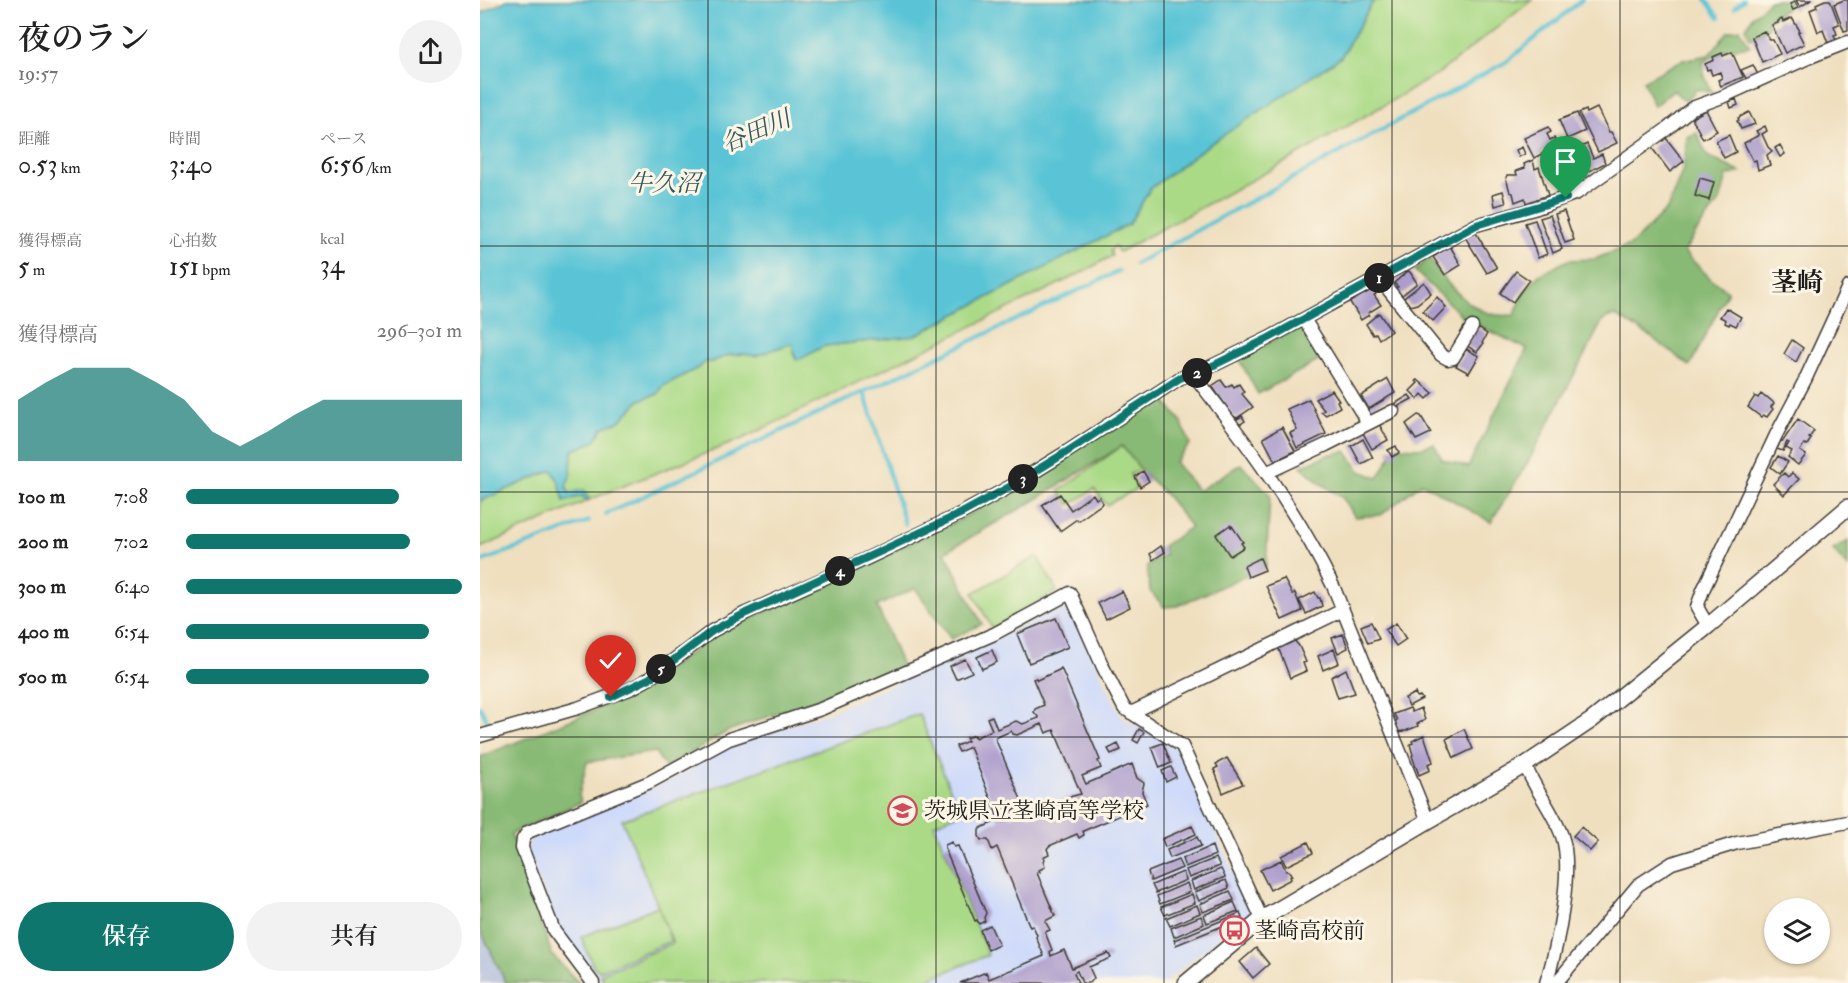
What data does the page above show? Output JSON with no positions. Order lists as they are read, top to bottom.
{
  "districts": ["茎崎"],
  "water": ["谷田川", "牛久沼"],
  "places": {
    "school or university": ["茨城県立茎崎高等学校"],
    "bus stop": ["茎崎高校前"]
  },
  "page": {
    "heading": ["夜のラン", "19:57"],
    "stats": [
      ["距離", "0.53 km"],
      ["時間", "3:40"],
      ["ペース", "6:56 /km"],
      ["獲得標高", "5 m"],
      ["心拍数", "151 bpm"],
      ["kcal", "34"]
    ],
    "pins": [
      "1",
      "2",
      "3",
      "4",
      "5"
    ],
    "chart": ["獲得標高", "296–301 m"],
    "list": [
      {
        "name": "100 m",
        "note": "7:08"
      },
      {
        "name": "200 m",
        "note": "7:02"
      },
      {
        "name": "300 m",
        "note": "6:40"
      },
      {
        "name": "400 m",
        "note": "6:54"
      },
      {
        "name": "500 m",
        "note": "6:54"
      }
    ],
    "buttons": ["保存", "共有"]
  }
}
